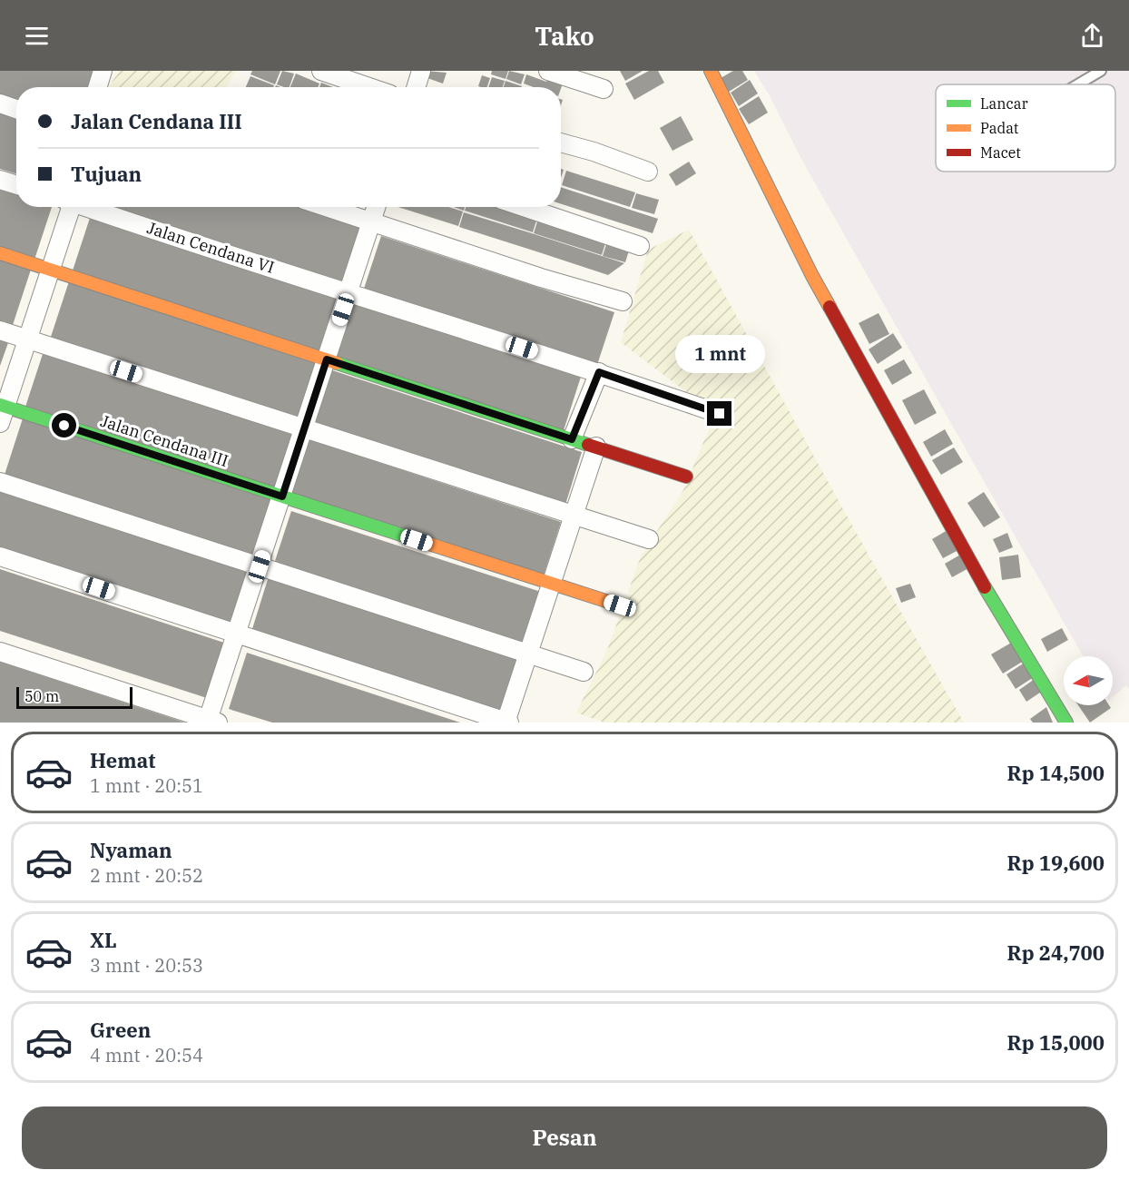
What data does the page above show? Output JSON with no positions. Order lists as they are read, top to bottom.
{
  "streets": {
    "street": ["Jalan Cendana VI", "Jalan Cendana III"]
  },
  "legend": ["Lancar", "Padat", "Macet"],
  "scale_bar": "50 m",
  "north": "left",
  "page": {
    "header": "Tako",
    "banner": ["Jalan Cendana III", "Tujuan"],
    "bubble": "1 mnt",
    "scale": "50 m",
    "list": [
      {
        "name": "Hemat",
        "note": "1 mnt · 20:51",
        "value": "Rp 14,500"
      },
      {
        "name": "Nyaman",
        "note": "2 mnt · 20:52",
        "value": "Rp 19,600"
      },
      {
        "name": "XL",
        "note": "3 mnt · 20:53",
        "value": "Rp 24,700"
      },
      {
        "name": "Green",
        "note": "4 mnt · 20:54",
        "value": "Rp 15,000"
      }
    ],
    "buttons": "Pesan"
  }
}
